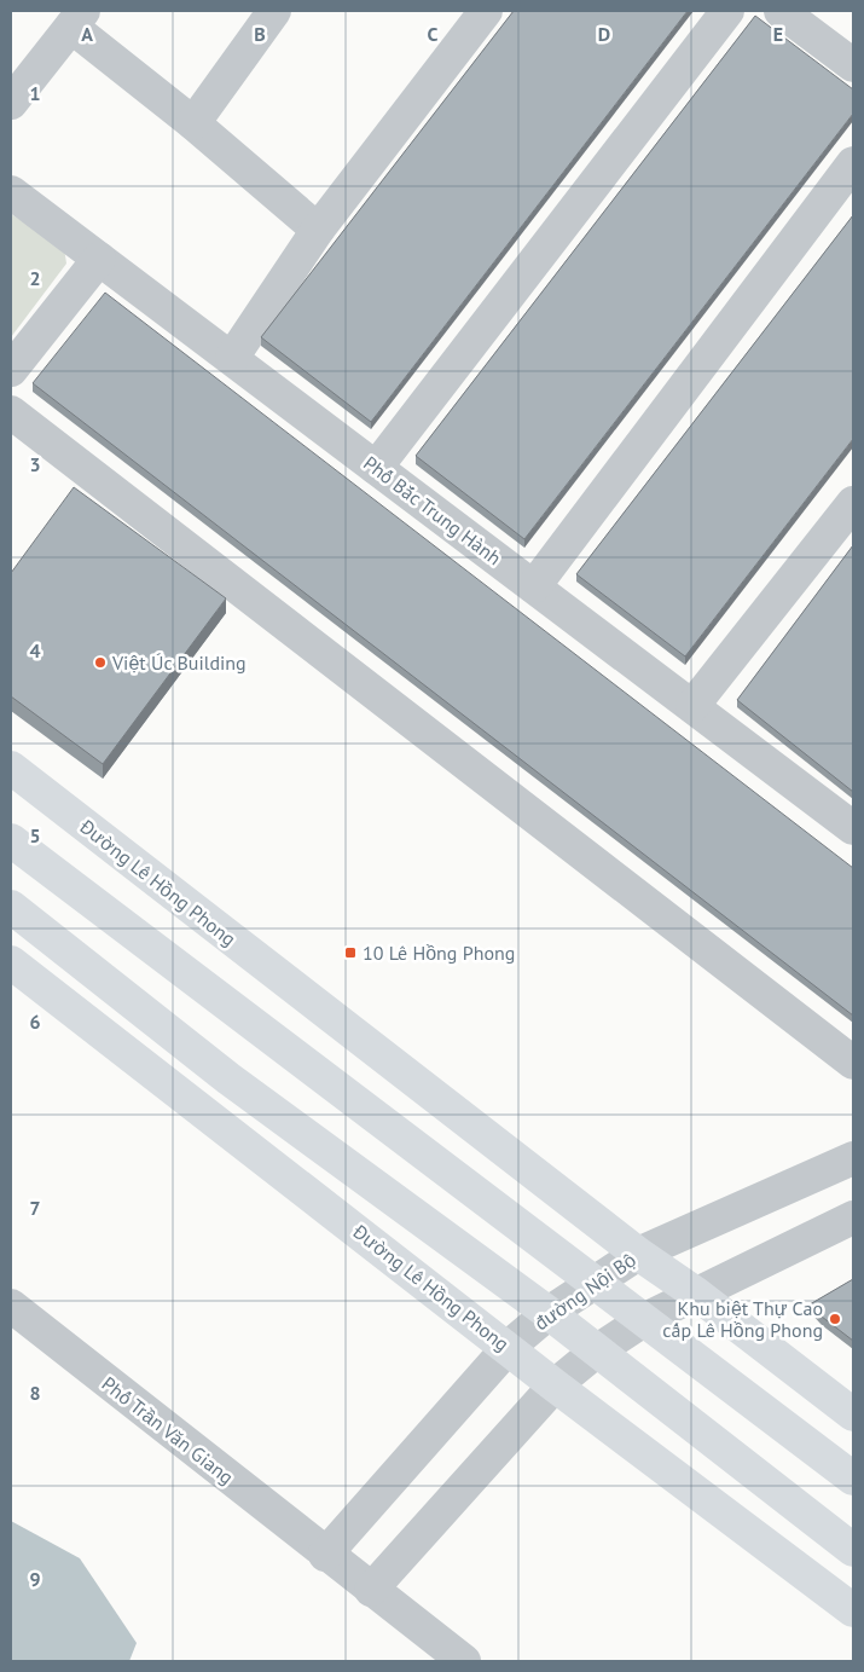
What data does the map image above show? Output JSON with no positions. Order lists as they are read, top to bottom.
{
  "streets": {
    "main road": ["Đường Lê Hồng Phong"],
    "street": ["Phố Bắc Trung Hành", "đường Nội Bộ", "Phố Trần Văn Giang"]
  },
  "crossings": [
    ["Đường Lê Hồng Phong", "đường Nội Bộ"],
    ["đường Nội Bộ", "Phố Trần Văn Giang"]
  ],
  "places": {
    "other": ["Việt Úc Building", "Khu biệt Thự Cao cấp Lê Hồng Phong"],
    "transit": ["10 Lê Hồng Phong"]
  },
  "grid": {
    "columns": [
      "A",
      "B",
      "C",
      "D",
      "E"
    ],
    "rows": [
      "1",
      "2",
      "3",
      "4",
      "5",
      "6",
      "7",
      "8",
      "9"
    ]
  }
}
